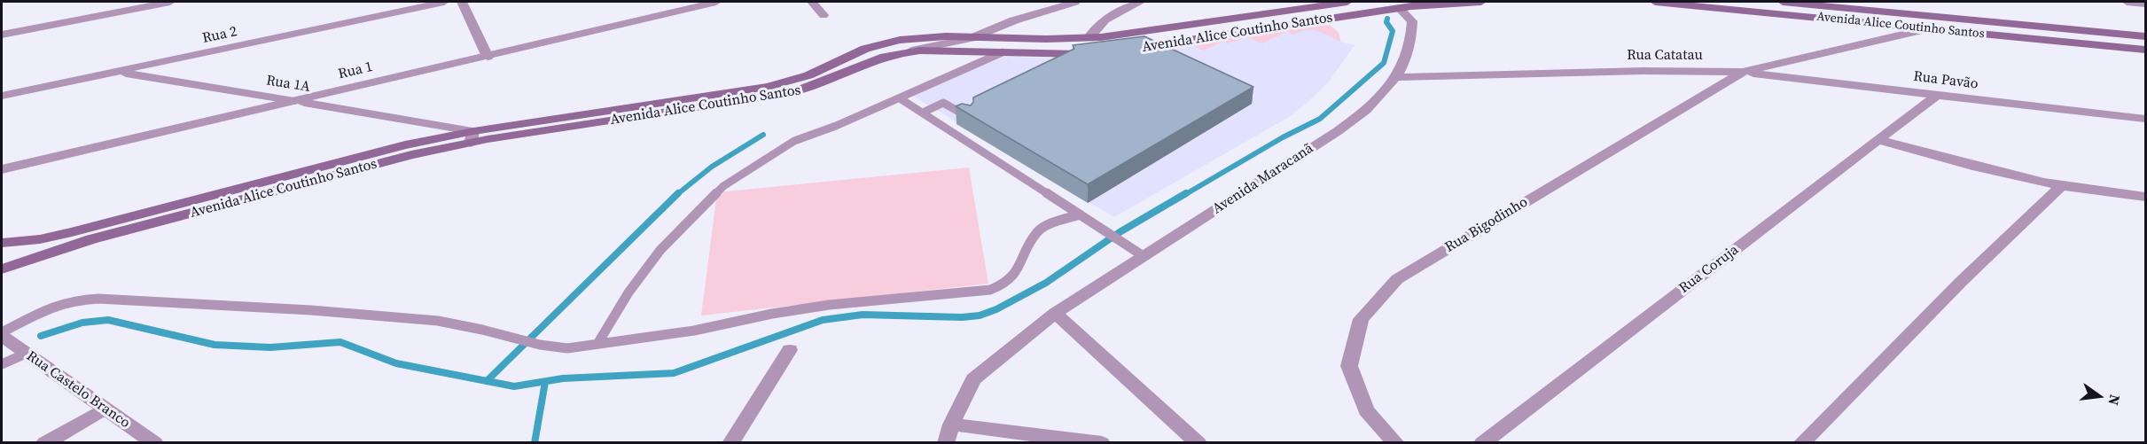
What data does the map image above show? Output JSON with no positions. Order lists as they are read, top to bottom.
{
  "streets": {
    "main road": ["Avenida Alice Coutinho Santos"],
    "street": [
      "Rua 2",
      "Rua Catatau",
      "Rua 1",
      "Rua Pavão",
      "Rua 1A",
      "Avenida Maracanã",
      "Rua Bigodinho",
      "Rua Coruja",
      "Rua Castelo Branco"
    ]
  },
  "crossings": [
    ["Avenida Alice Coutinho Santos", "Rua Catatau"],
    ["Avenida Alice Coutinho Santos", "Rua 1A"],
    ["Avenida Alice Coutinho Santos", "Avenida Maracanã"],
    ["Rua 2", "Rua 1A"],
    ["Rua Catatau", "Rua Pavão"],
    ["Rua Catatau", "Avenida Maracanã"],
    ["Rua Catatau", "Rua Bigodinho"],
    ["Rua 1", "Rua 1A"],
    ["Rua Pavão", "Rua Bigodinho"],
    ["Rua Pavão", "Rua Coruja"]
  ],
  "north": "right"
}
